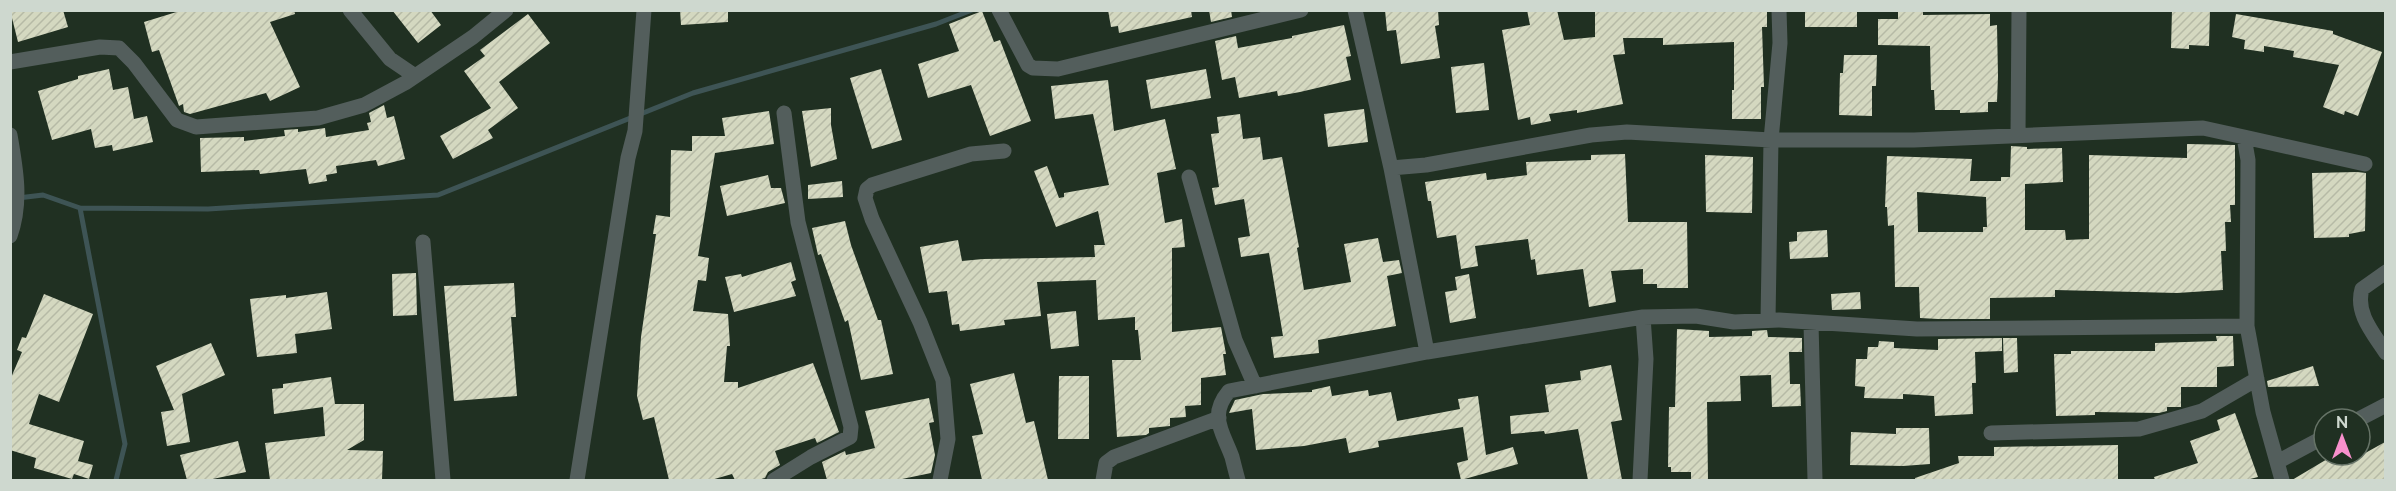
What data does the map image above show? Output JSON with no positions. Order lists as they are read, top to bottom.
{
  "north": "top"
}
